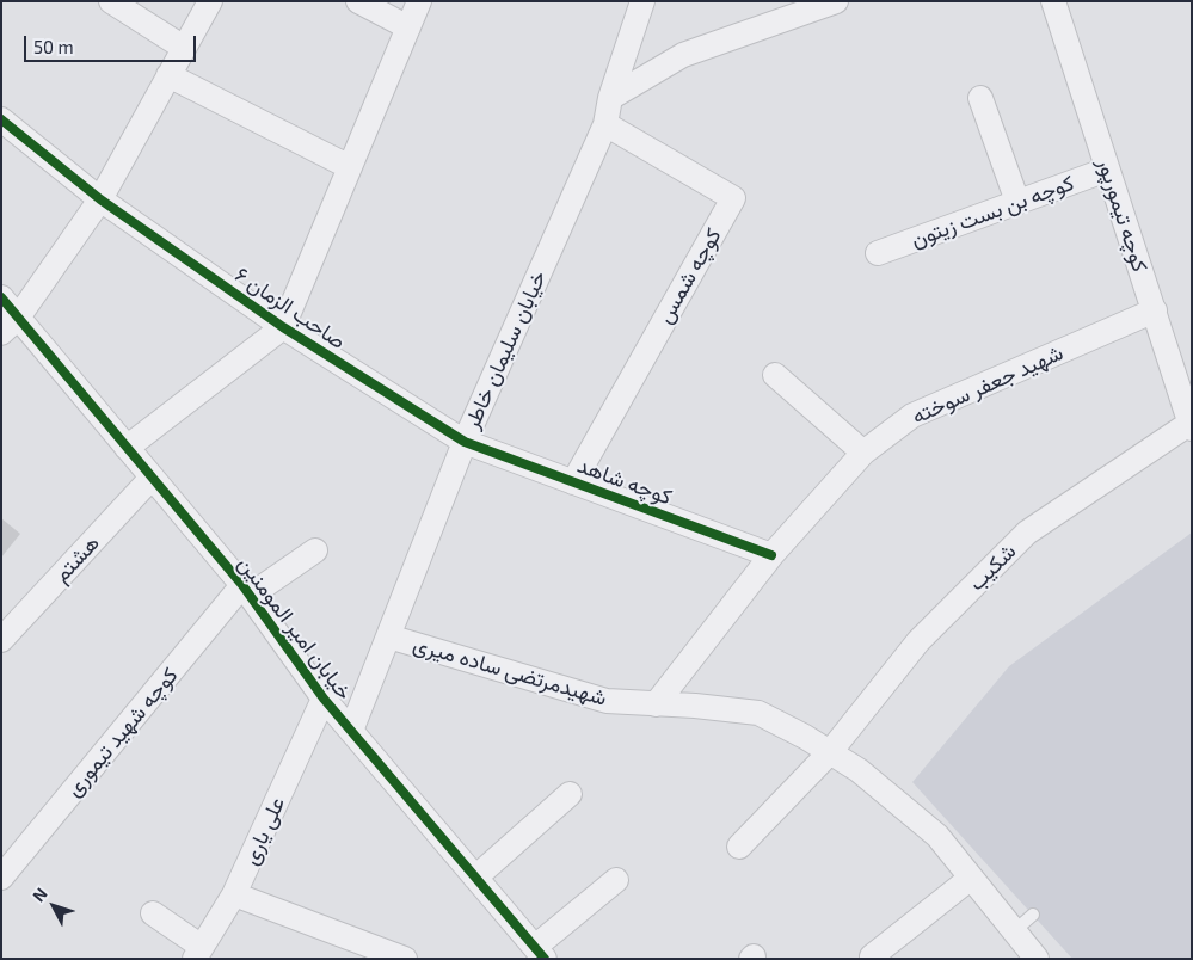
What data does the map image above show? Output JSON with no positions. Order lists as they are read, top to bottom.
{
  "streets": {
    "street": [
      "کوچه بن بست زیتون",
      "کوچه تیمورپور",
      "کوچه شمس",
      "صاحب الزمان ۶",
      "خیابان سلیمان خاطر",
      "شهید جعفر سوخته",
      "کوچه شاهد",
      "هشتم",
      "شکیب",
      "خیابان امیر المومنین",
      "شهیدمرتضی ساده میری",
      "کوچه شهید تیموری",
      "علی یاری"
    ]
  },
  "crossings": [
    ["کوچه بن بست زیتون", "کوچه تیمورپور"],
    ["کوچه تیمورپور", "شهید جعفر سوخته"],
    ["کوچه تیمورپور", "شکیب"],
    ["کوچه شمس", "خیابان سلیمان خاطر"],
    ["کوچه شمس", "کوچه شاهد"],
    ["صاحب الزمان ۶", "خیابان سلیمان خاطر"],
    ["صاحب الزمان ۶", "کوچه شاهد"],
    ["خیابان سلیمان خاطر", "کوچه شاهد"],
    ["خیابان سلیمان خاطر", "خیابان امیر المومنین"],
    ["خیابان سلیمان خاطر", "شهیدمرتضی ساده میری"],
    ["شهید جعفر سوخته", "کوچه شاهد"],
    ["شهید جعفر سوخته", "شهیدمرتضی ساده میری"],
    ["هشتم", "خیابان امیر المومنین"],
    ["شکیب", "شهیدمرتضی ساده میری"],
    ["خیابان امیر المومنین", "کوچه شهید تیموری"],
    ["خیابان امیر المومنین", "علی یاری"]
  ],
  "scale_bar": "50 m",
  "north": "top left"
}
